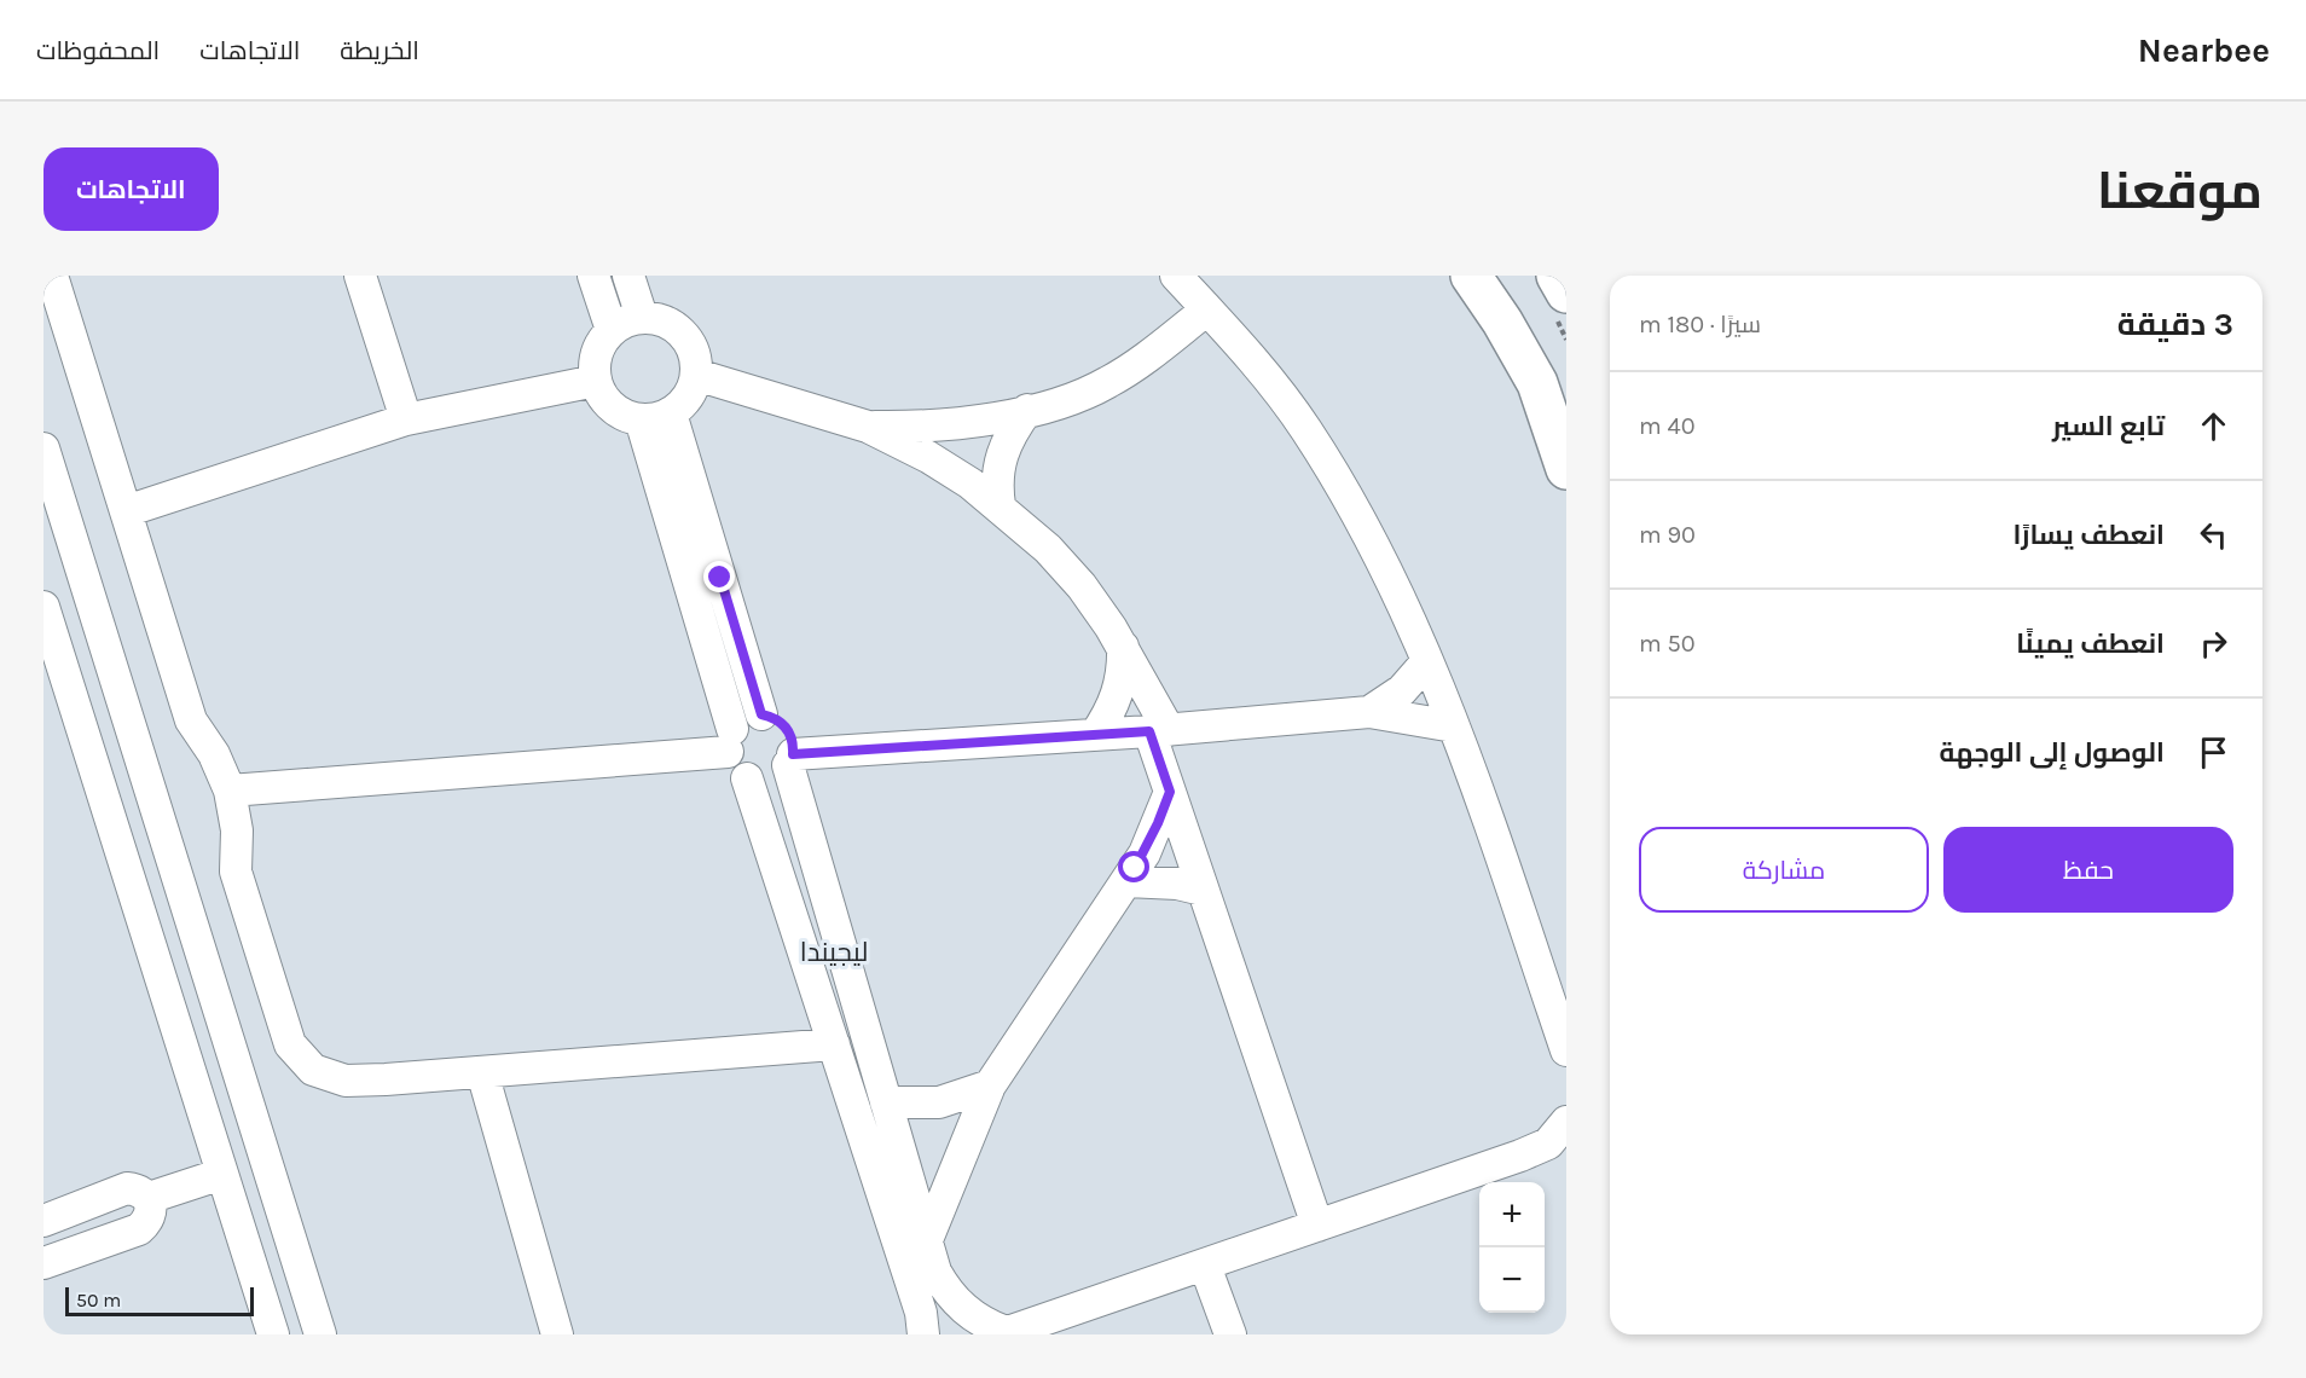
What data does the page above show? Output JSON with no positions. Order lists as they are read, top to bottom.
{
  "districts": ["ليجيندا"],
  "scale_bar": "50 m",
  "page": {
    "header": "Nearbee",
    "nav": ["الخريطة", "الاتجاهات", "المحفوظات"],
    "title": "موقعنا",
    "buttons": [
      "الاتجاهات",
      ["حفظ", "مشاركة"]
    ],
    "heading": ["3 دقيقة", "سيرًا · 180 m"],
    "list": [
      ["تابع السير", "40 m"],
      ["انعطف يسارًا", "90 m"],
      ["انعطف يمينًا", "50 m"],
      "الوصول إلى الوجهة"
    ],
    "map_buttons": ["+", "−"],
    "scale": "50 m"
  }
}
